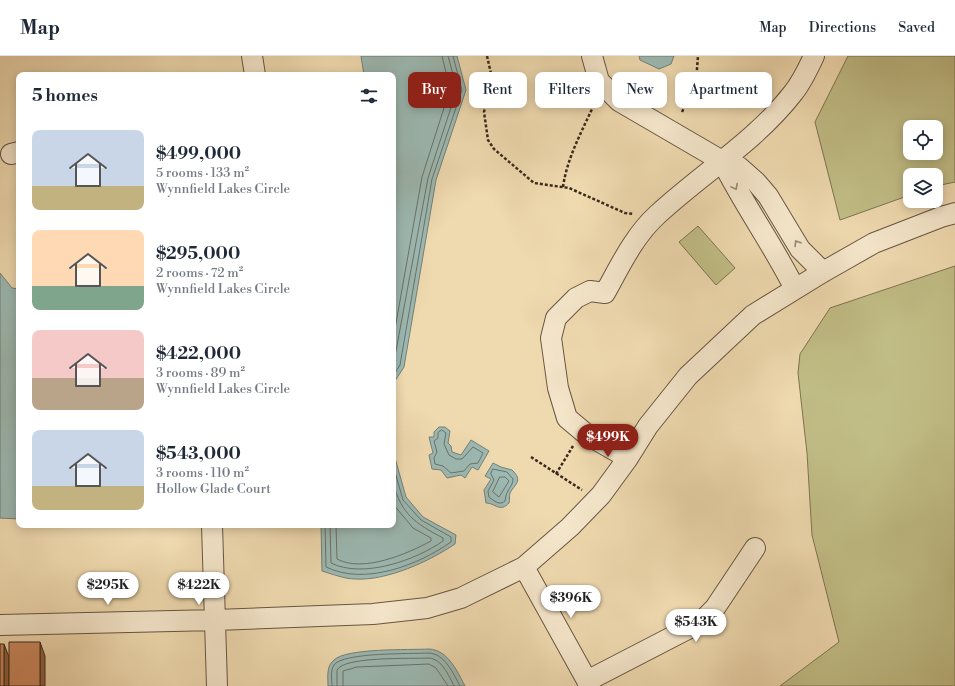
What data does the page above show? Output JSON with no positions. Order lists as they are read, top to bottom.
{
  "page": {
    "header": "Map",
    "nav": ["Map", "Directions", "Saved"],
    "chip": [
      "Buy",
      "Rent",
      "Filters",
      "New",
      "Apartment"
    ],
    "heading": "5 homes",
    "list": [
      {
        "name": "$499,000",
        "note": "5 rooms · 133 m² · Wynnfield Lakes Circle"
      },
      {
        "name": "$295,000",
        "note": "2 rooms · 72 m² · Wynnfield Lakes Circle"
      },
      {
        "name": "$422,000",
        "note": "3 rooms · 89 m² · Wynnfield Lakes Circle"
      },
      {
        "name": "$543,000",
        "note": "3 rooms · 110 m² · Hollow Glade Court"
      }
    ],
    "price": [
      "$499K",
      "$295K",
      "$422K",
      "$396K",
      "$543K"
    ]
  }
}
